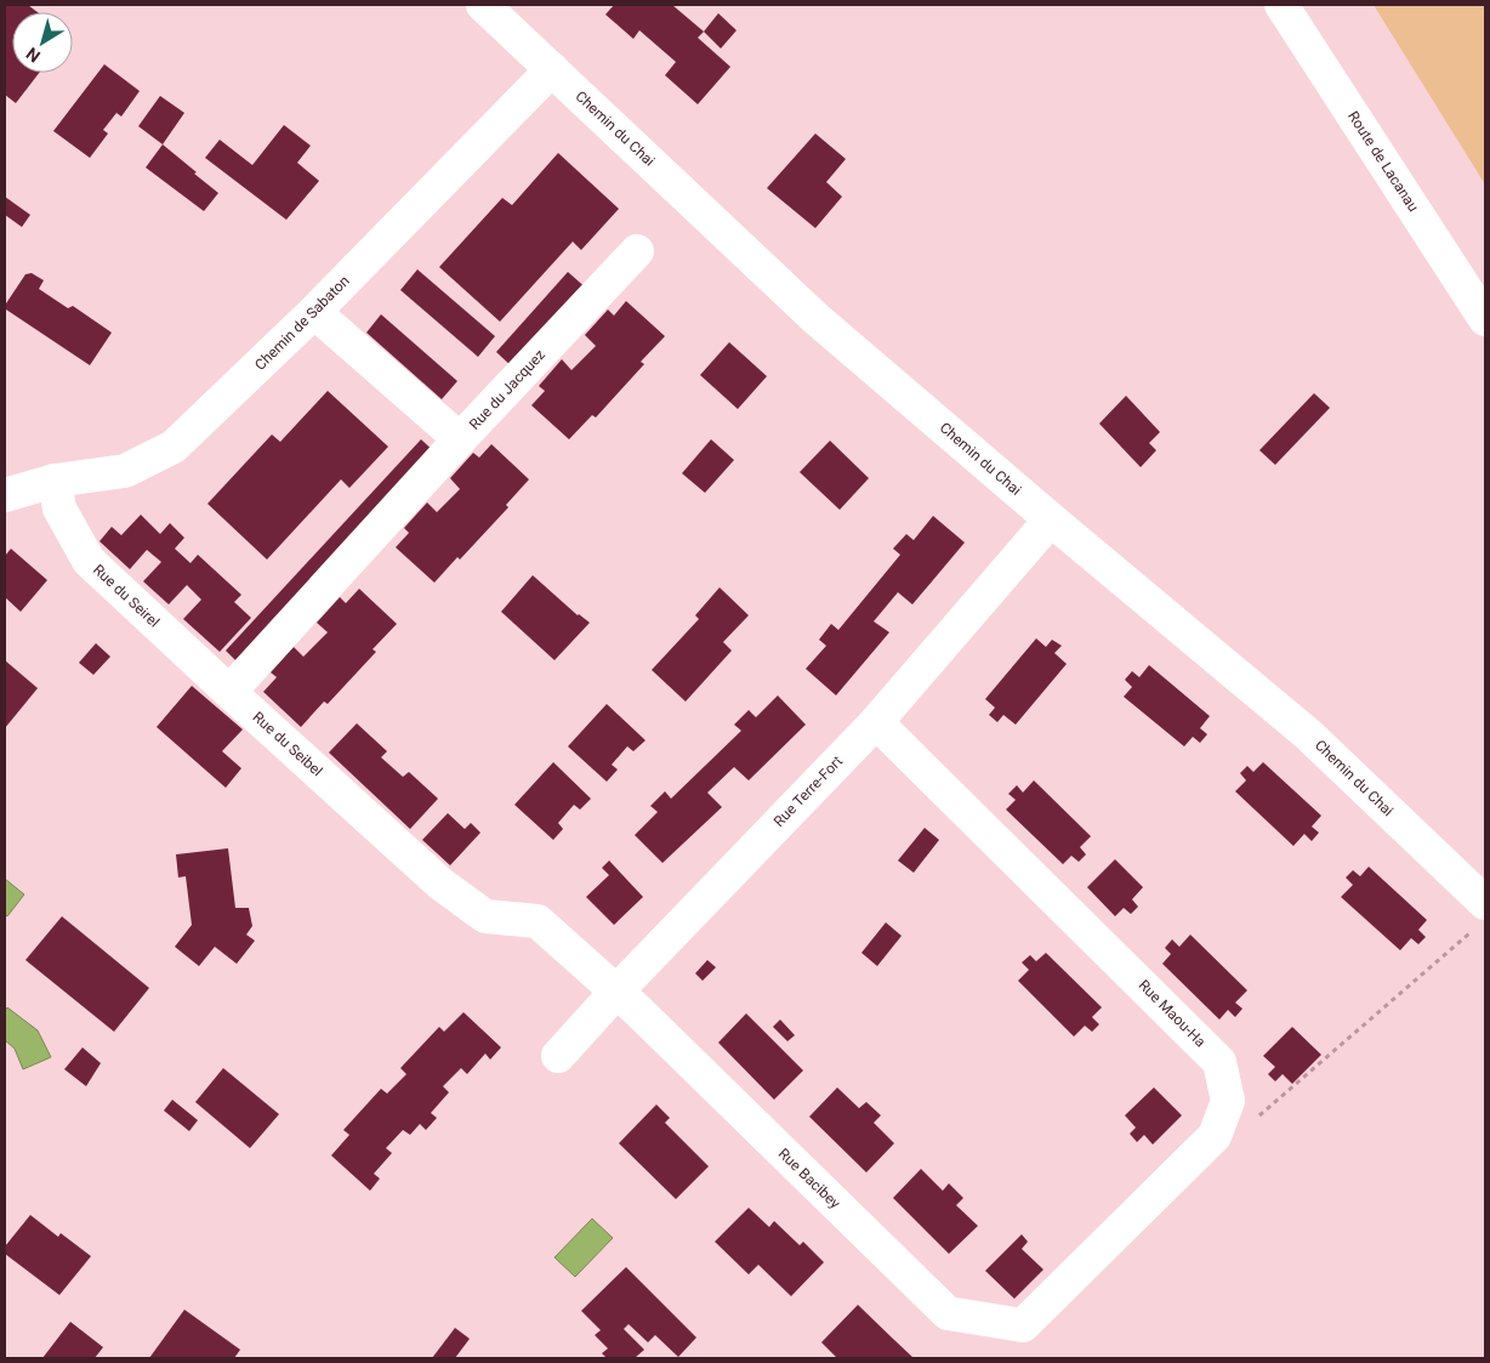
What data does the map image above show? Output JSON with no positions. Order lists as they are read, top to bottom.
{
  "streets": {
    "street": [
      "Chemin du Chai",
      "Route de Lacanau",
      "Chemin de Sabaton",
      "Rue du Jacquez",
      "Rue du Seirel",
      "Rue du Seibel",
      "Rue Terre-Fort",
      "Rue Maou-Ha",
      "Rue Bacibey"
    ]
  },
  "crossings": [
    ["Chemin du Chai", "Chemin de Sabaton"],
    ["Chemin du Chai", "Rue Terre-Fort"],
    ["Chemin de Sabaton", "Rue du Jacquez"],
    ["Chemin de Sabaton", "Rue du Seirel"],
    ["Rue du Seirel", "Rue du Seibel"],
    ["Rue du Seibel", "Rue Terre-Fort"],
    ["Rue du Seibel", "Rue Bacibey"],
    ["Rue Terre-Fort", "Rue Maou-Ha"],
    ["Rue Terre-Fort", "Rue Bacibey"],
    ["Rue Maou-Ha", "Rue Bacibey"]
  ],
  "north": "bottom left"
}
